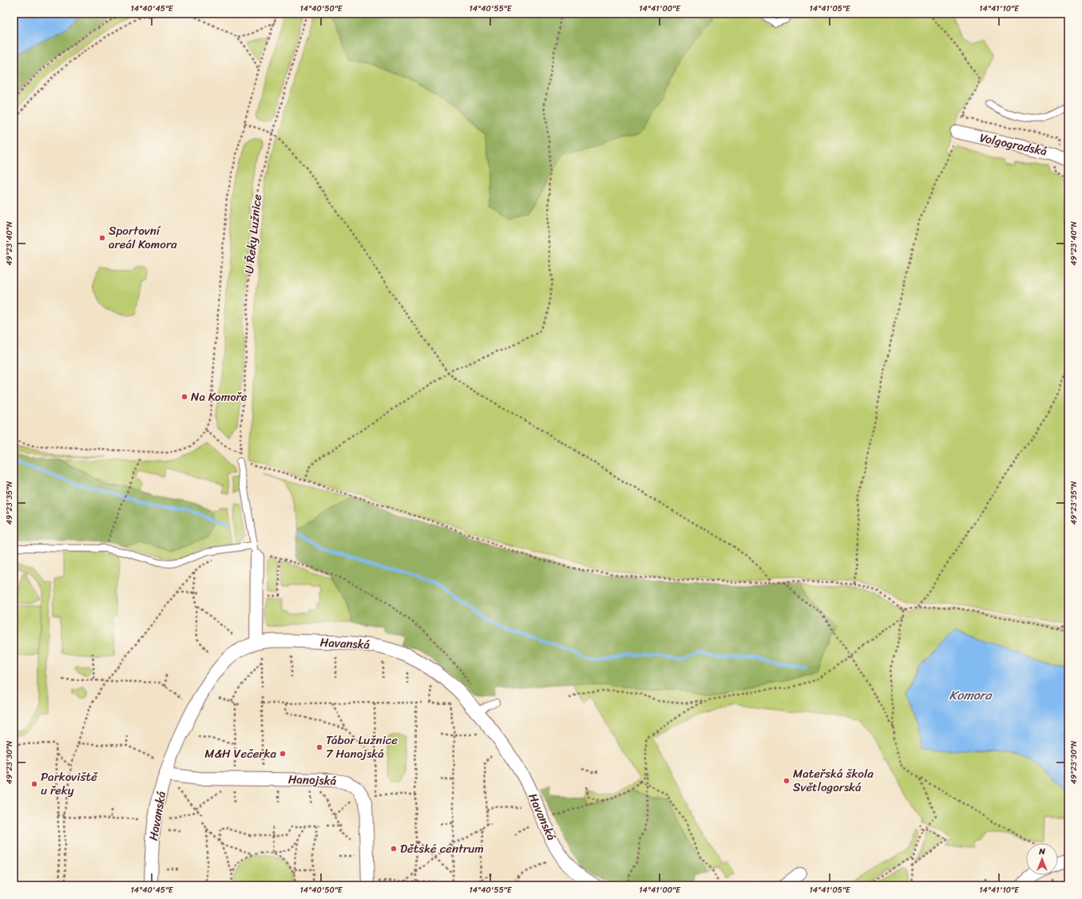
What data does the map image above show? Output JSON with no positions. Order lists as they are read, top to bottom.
{
  "streets": {
    "street": ["Volgogradská", "Havanská", "Hanojská"],
    "path": ["U Řeky Lužnice"]
  },
  "crossings": [
    ["Havanská", "Hanojská"]
  ],
  "water": ["Komora"],
  "places": [
    "Sportovní areál Komora",
    "Na Komoře",
    "Tábor Lužnice 7 Hanojská",
    "M&H Večerka",
    "Mateřská škola Světlogorská",
    "Parkoviště u řeky",
    "Dětské centrum"
  ],
  "north": "top",
  "coordinates": [
    "14°40'45\"E",
    "14°40'50\"E",
    "14°40'55\"E",
    "14°41'00\"E",
    "14°41'05\"E",
    "14°41'10\"E",
    "49°23'40\"N",
    "49°23'35\"N",
    "49°23'30\"N"
  ]
}
